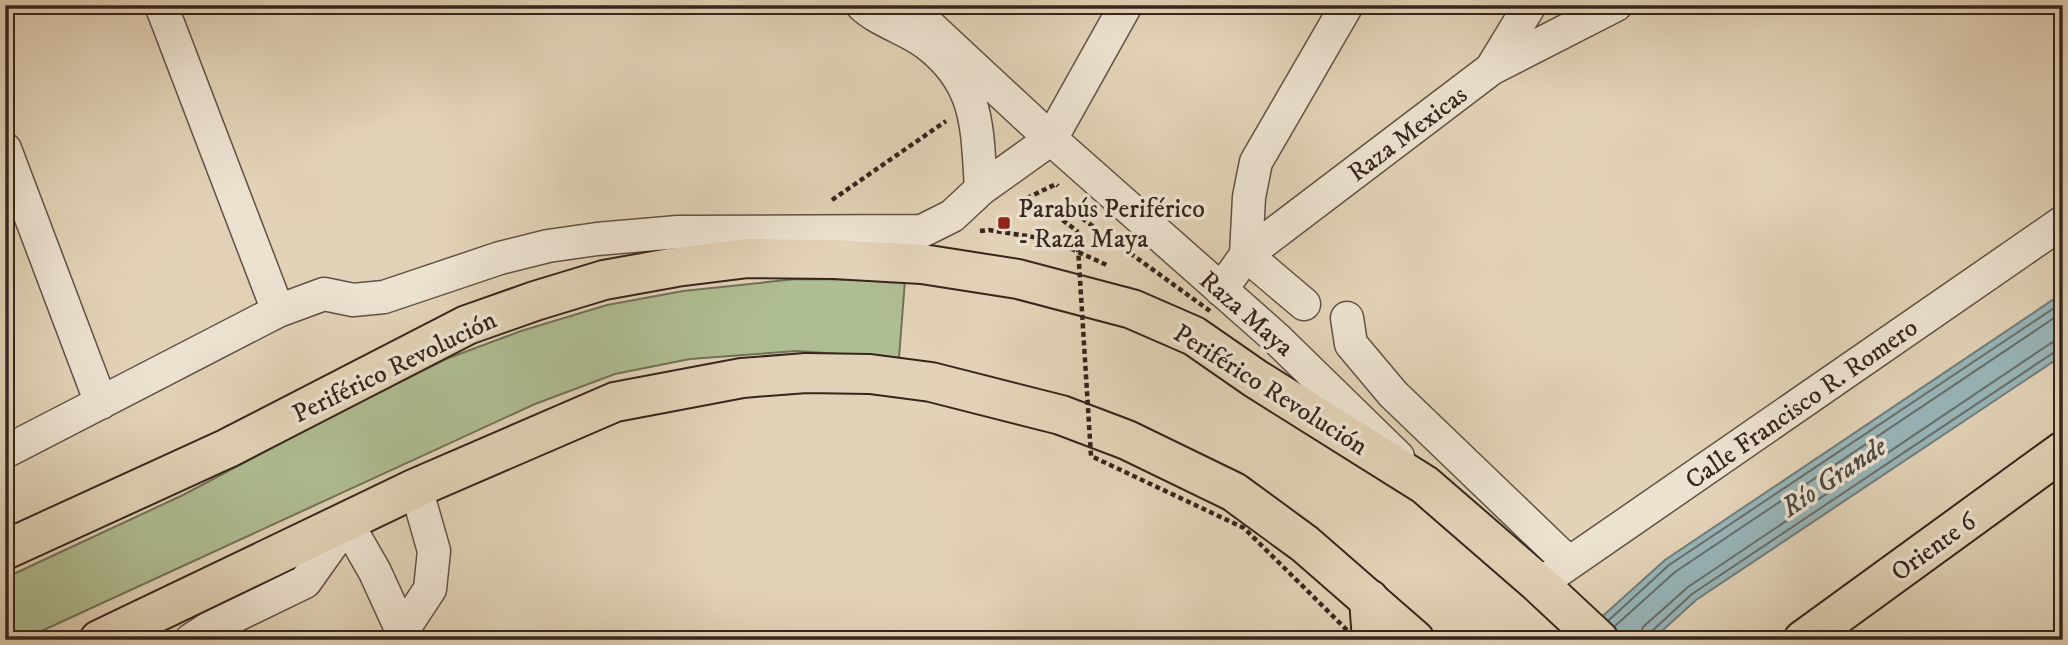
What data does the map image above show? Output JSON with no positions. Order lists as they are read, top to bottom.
{
  "streets": {
    "main road": ["Periférico Revolución", "Oriente 6"],
    "street": ["Raza Mexicas", "Raza Maya", "Calle Francisco R. Romero"]
  },
  "crossings": [
    ["Raza Mexicas", "Raza Maya"],
    ["Raza Maya", "Periférico Revolución"],
    ["Periférico Revolución", "Calle Francisco R. Romero"]
  ],
  "water": ["Río Grande"],
  "places": {
    "transit": ["Parabús Periférico - Raza Maya"]
  }
}
